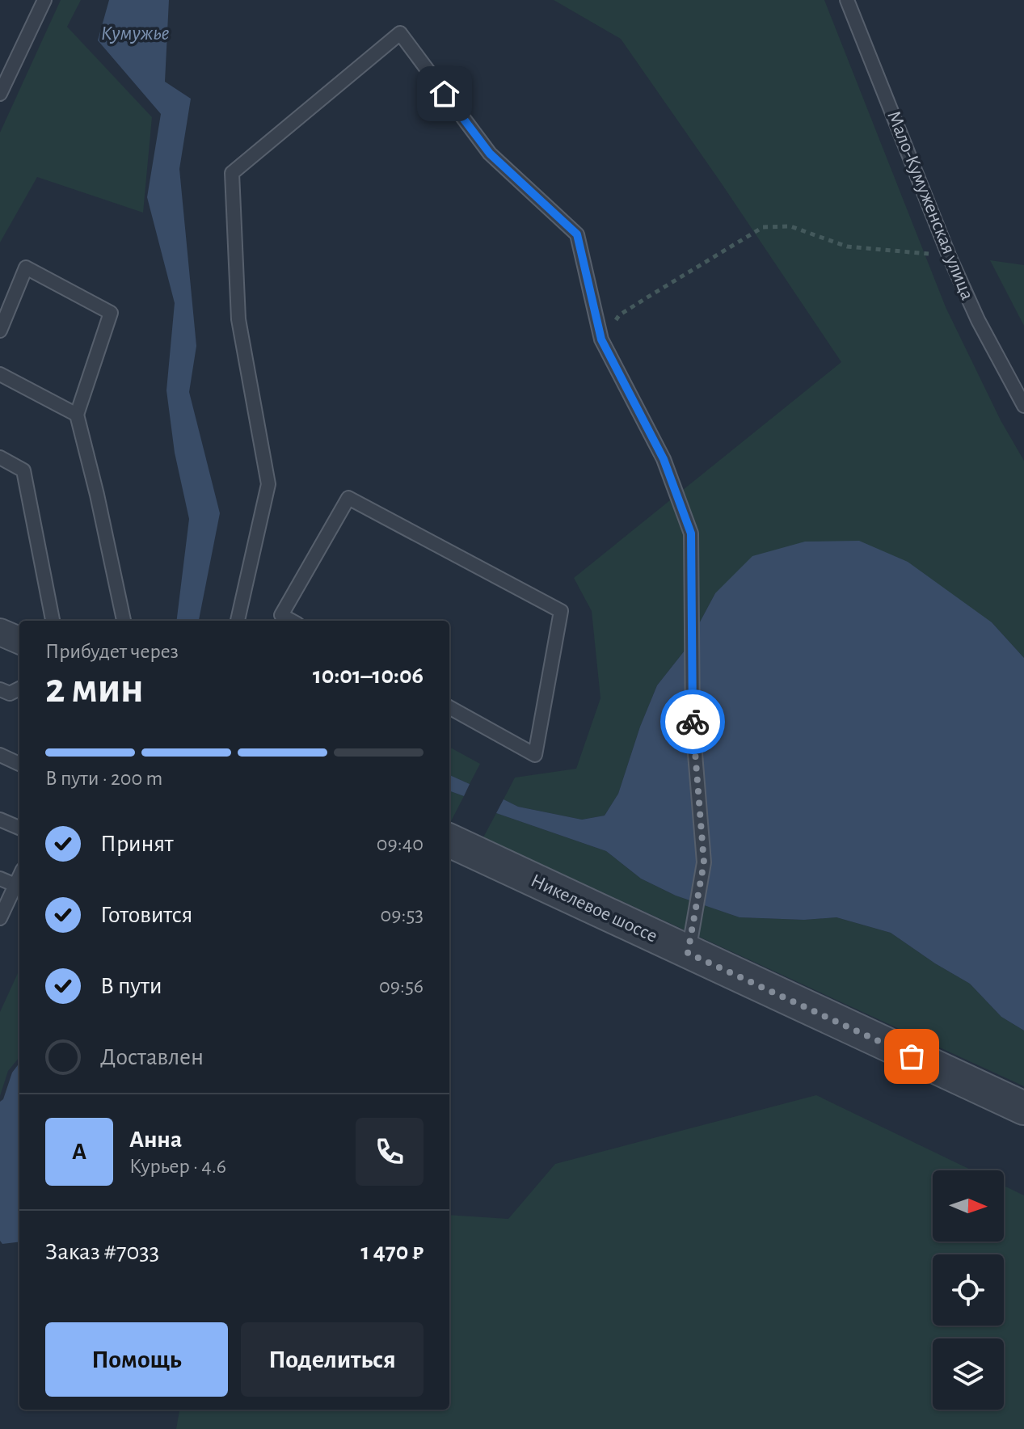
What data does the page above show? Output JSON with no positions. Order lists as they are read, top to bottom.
{
  "streets": {
    "street": ["Никелевое шоссе"],
    "lane": ["Мало-Кумуженская улица"]
  },
  "water": ["Кумужье"],
  "north": "right",
  "page": {
    "heading": ["2 мин", "Прибудет через", "10:01–10:06"],
    "panel": [
      "Анна",
      "Курьер · 4.6",
      "Заказ #7033",
      "1 470 ₽"
    ],
    "bar": "В пути · 200 m",
    "list": [
      ["Принят", "09:40"],
      ["Готовится", "09:53"],
      ["В пути", "09:56"],
      "Доставлен"
    ],
    "round": "А",
    "buttons": ["Помощь", "Поделиться"]
  }
}
